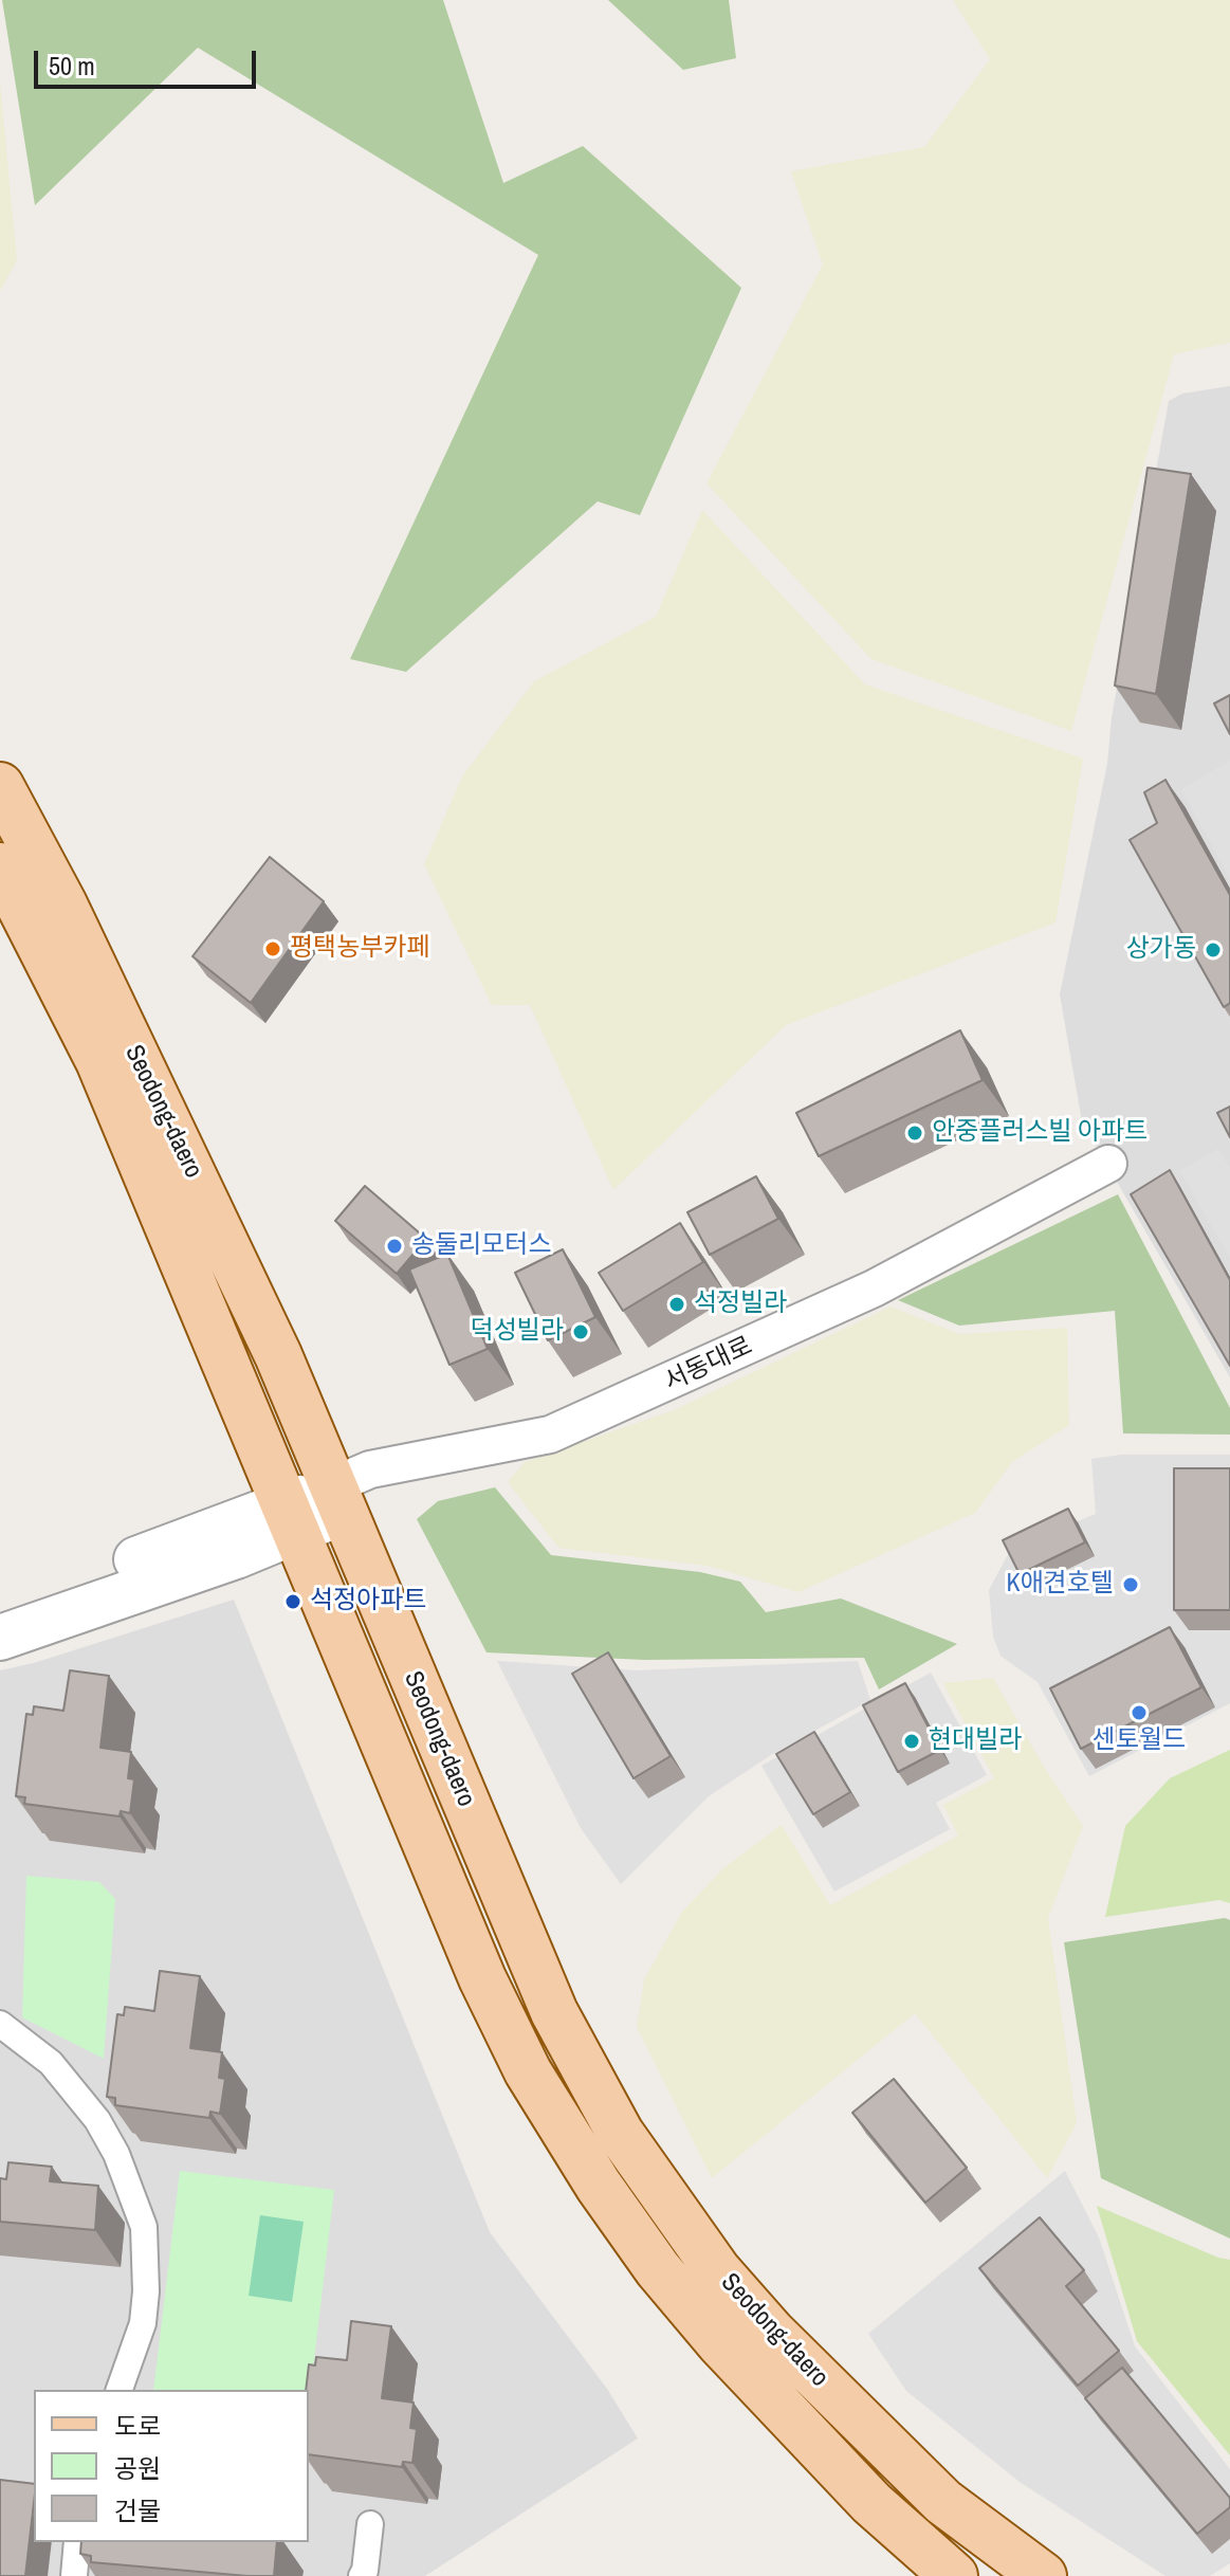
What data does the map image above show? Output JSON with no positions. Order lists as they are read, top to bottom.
{
  "streets": {
    "main road": ["Seodong-daero"],
    "street": ["서동대로"]
  },
  "crossings": [
    ["Seodong-daero", "서동대로"]
  ],
  "places": [
    "평택농부카페",
    "상가동",
    "안중플러스빌 아파트",
    "송둘리모터스",
    "석정빌라",
    "덕성빌라",
    "K애견호텔",
    "석정아파트",
    "센토월드",
    "현대빌라"
  ],
  "legend": ["도로", "공원", "건물"],
  "scale_bar": "50 m"
}
